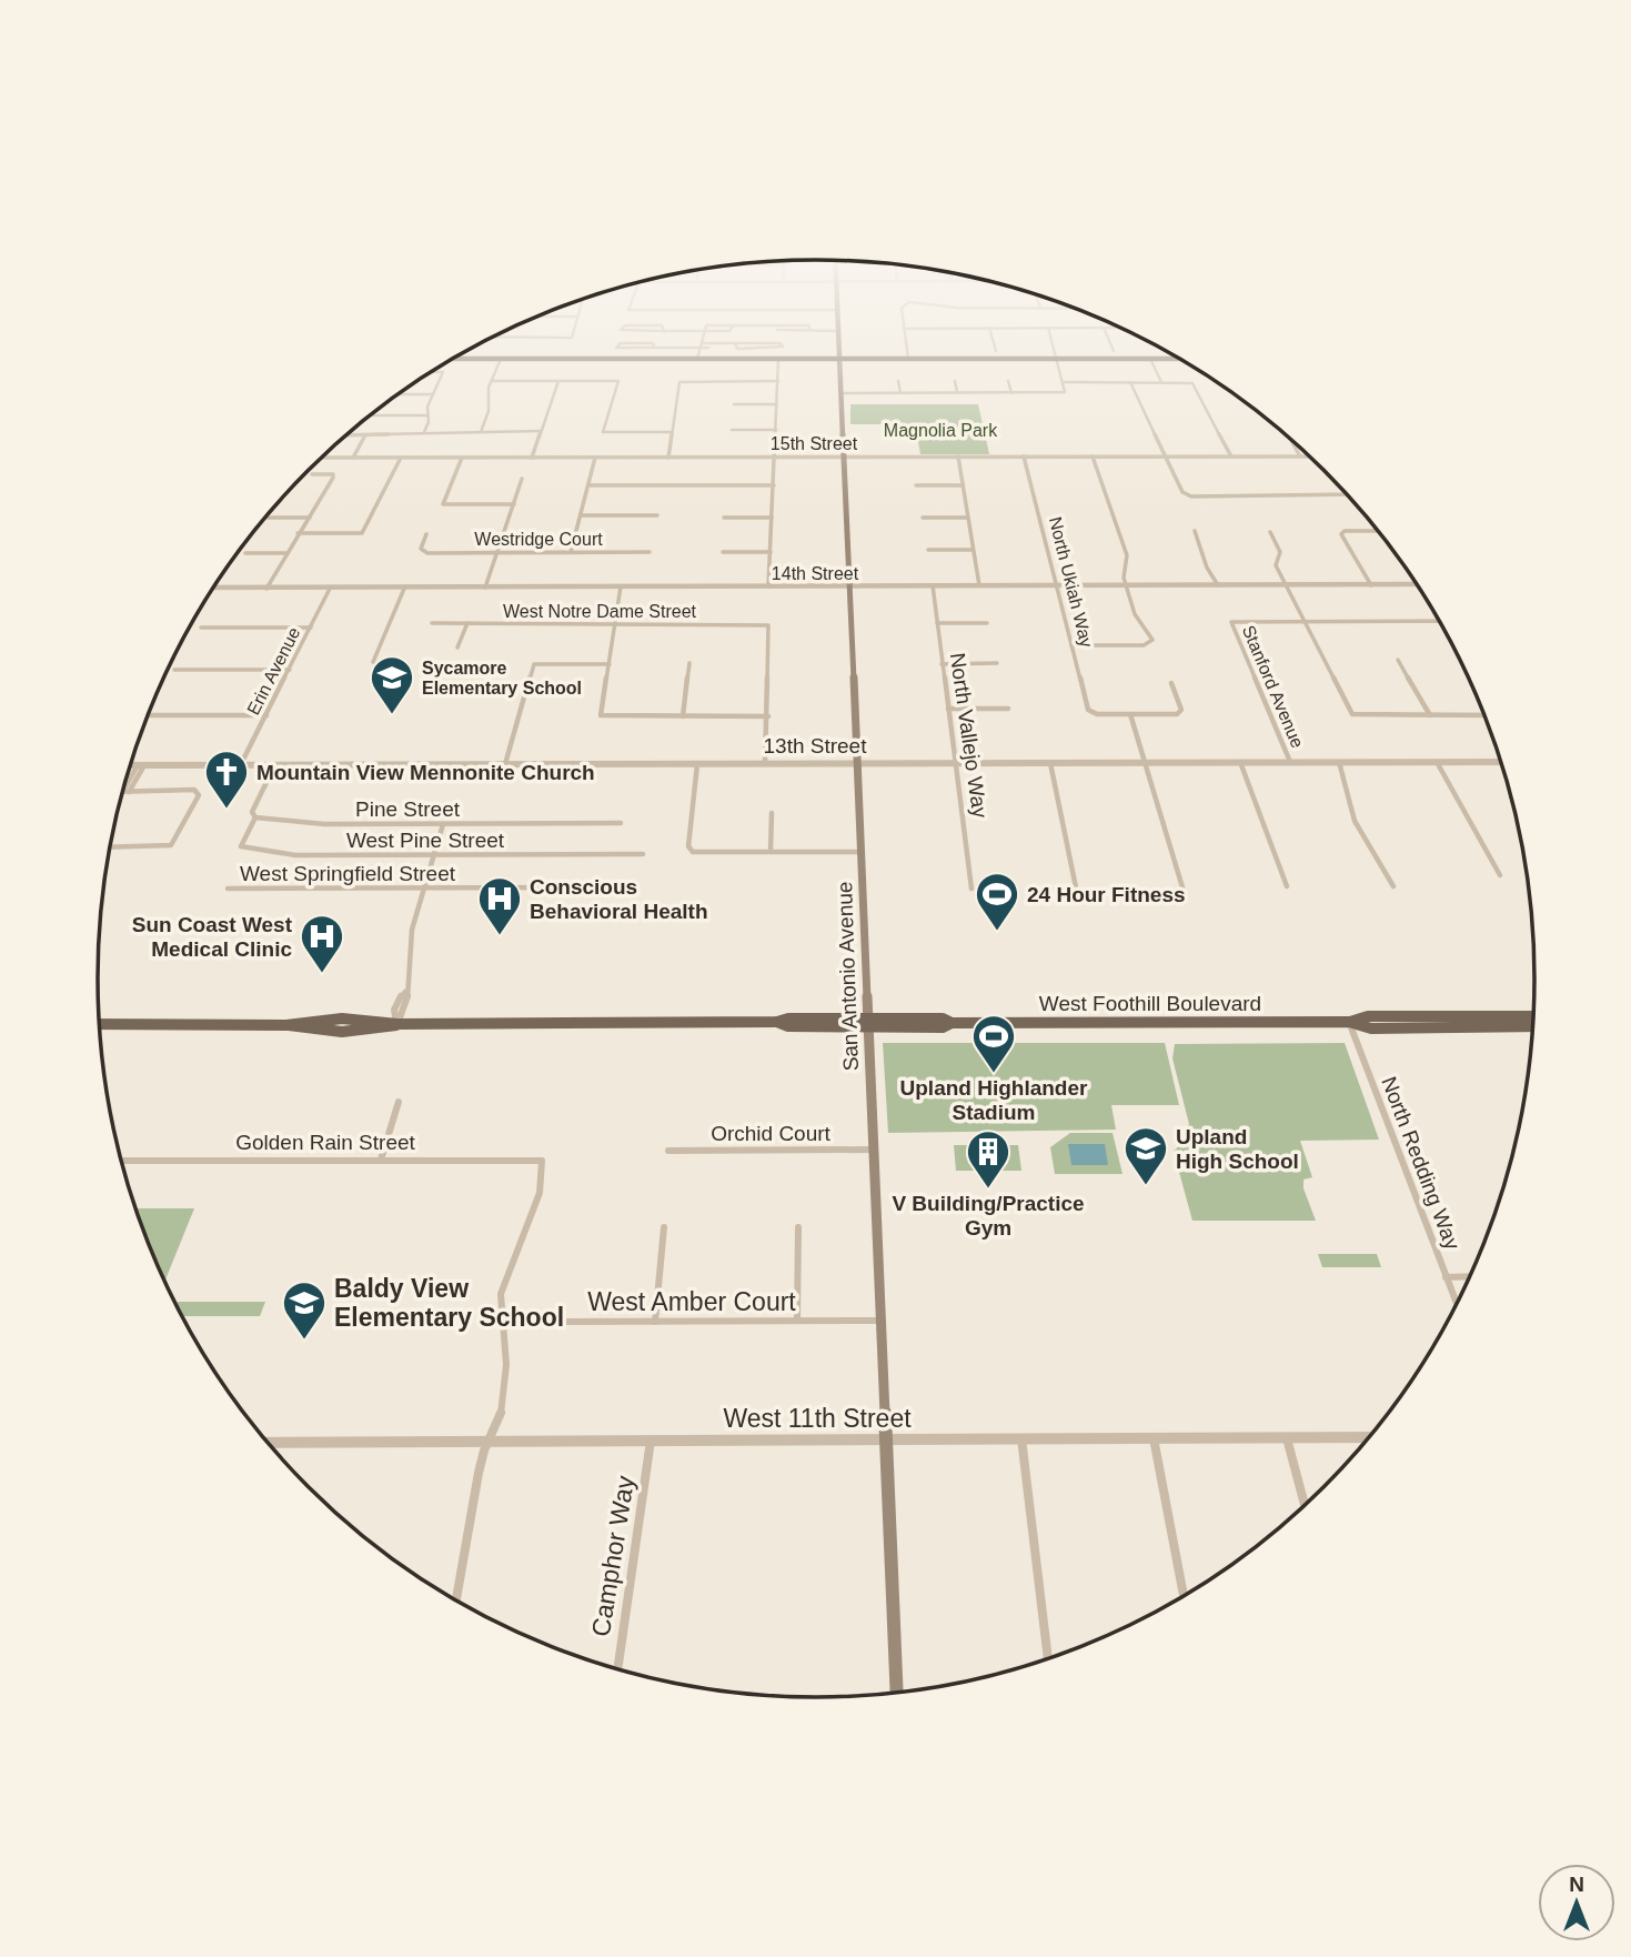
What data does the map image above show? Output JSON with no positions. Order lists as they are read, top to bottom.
{
  "streets": {
    "main road": ["San Antonio Avenue", "West Foothill Boulevard"],
    "street": [
      "15th Street",
      "Westridge Court",
      "14th Street",
      "North Ukiah Way",
      "West Notre Dame Street",
      "Erin Avenue",
      "Stanford Avenue",
      "North Vallejo Way",
      "13th Street",
      "Pine Street",
      "West Pine Street",
      "West Springfield Street",
      "Orchid Court",
      "Golden Rain Street",
      "North Redding Way",
      "West Amber Court",
      "West 11th Street",
      "Camphor Way"
    ]
  },
  "crossings": [
    ["15th Street", "North Ukiah Way"],
    ["15th Street", "San Antonio Avenue"],
    ["14th Street", "North Ukiah Way"],
    ["14th Street", "Erin Avenue"],
    ["14th Street", "North Vallejo Way"],
    ["14th Street", "San Antonio Avenue"],
    ["Erin Avenue", "13th Street"],
    ["Stanford Avenue", "13th Street"],
    ["North Vallejo Way", "13th Street"],
    ["13th Street", "San Antonio Avenue"],
    ["Pine Street", "West Pine Street"],
    ["San Antonio Avenue", "West Foothill Boulevard"],
    ["San Antonio Avenue", "Orchid Court"],
    ["San Antonio Avenue", "West Amber Court"],
    ["San Antonio Avenue", "West 11th Street"],
    ["West Foothill Boulevard", "North Redding Way"],
    ["Golden Rain Street", "West Amber Court"],
    ["West 11th Street", "Camphor Way"]
  ],
  "parks": ["Magnolia Park"],
  "places": {
    "school or university": ["Sycamore Elementary School", "Upland High School", "Baldy View Elementary School"],
    "church": ["Mountain View Mennonite Church"],
    "sports": ["24 Hour Fitness", "Upland Highlander Stadium"],
    "hospital": ["Conscious Behavioral Health", "Sun Coast West Medical Clinic"],
    "building": ["V Building/Practice Gym"]
  },
  "north": "top"
}
